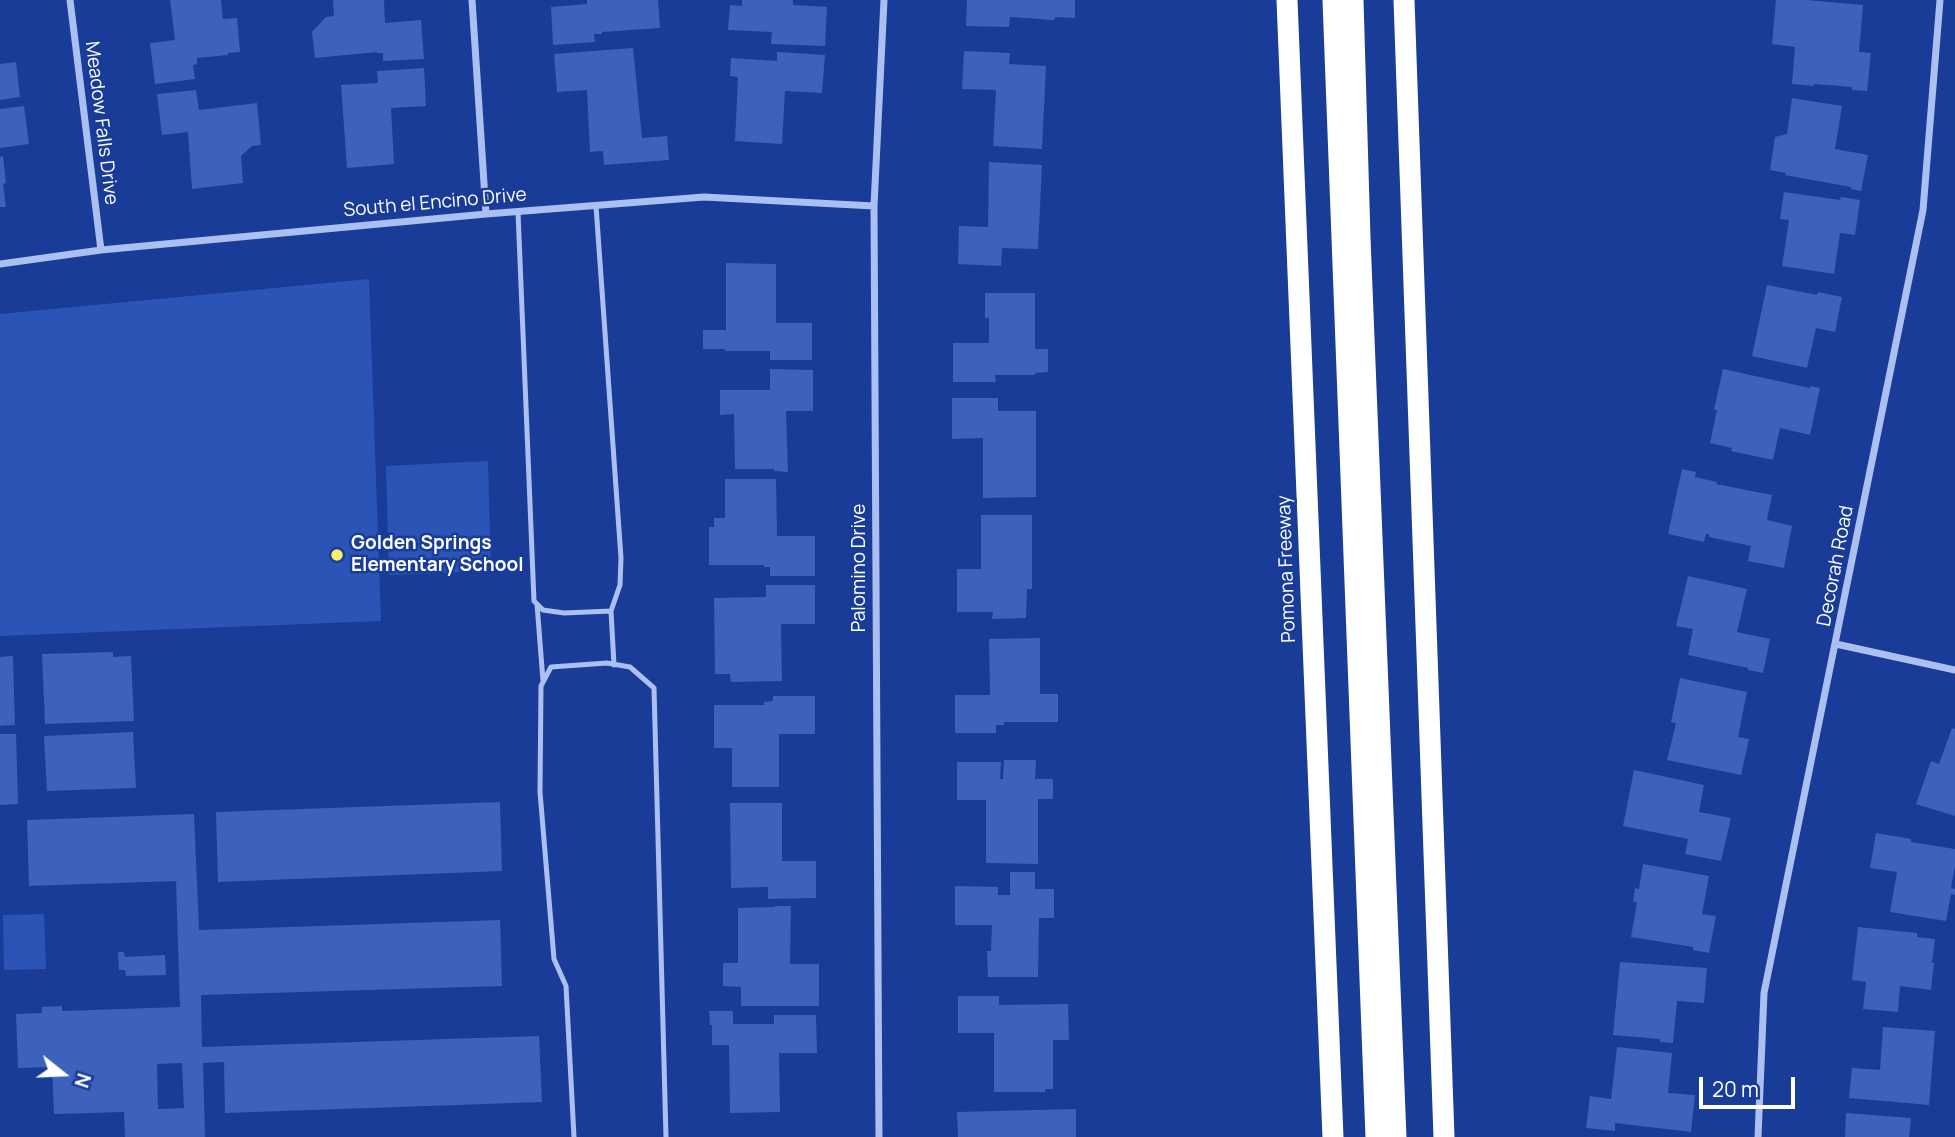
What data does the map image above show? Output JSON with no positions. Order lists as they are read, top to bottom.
{
  "streets": {
    "highway": ["Pomona Freeway"],
    "street": [
      "Meadow Falls Drive",
      "South el Encino Drive",
      "Decorah Road",
      "Palomino Drive"
    ]
  },
  "crossings": [
    ["Meadow Falls Drive", "South el Encino Drive"],
    ["South el Encino Drive", "Palomino Drive"]
  ],
  "places": ["Golden Springs Elementary School"],
  "scale_bar": "20 m",
  "north": "right"
}
